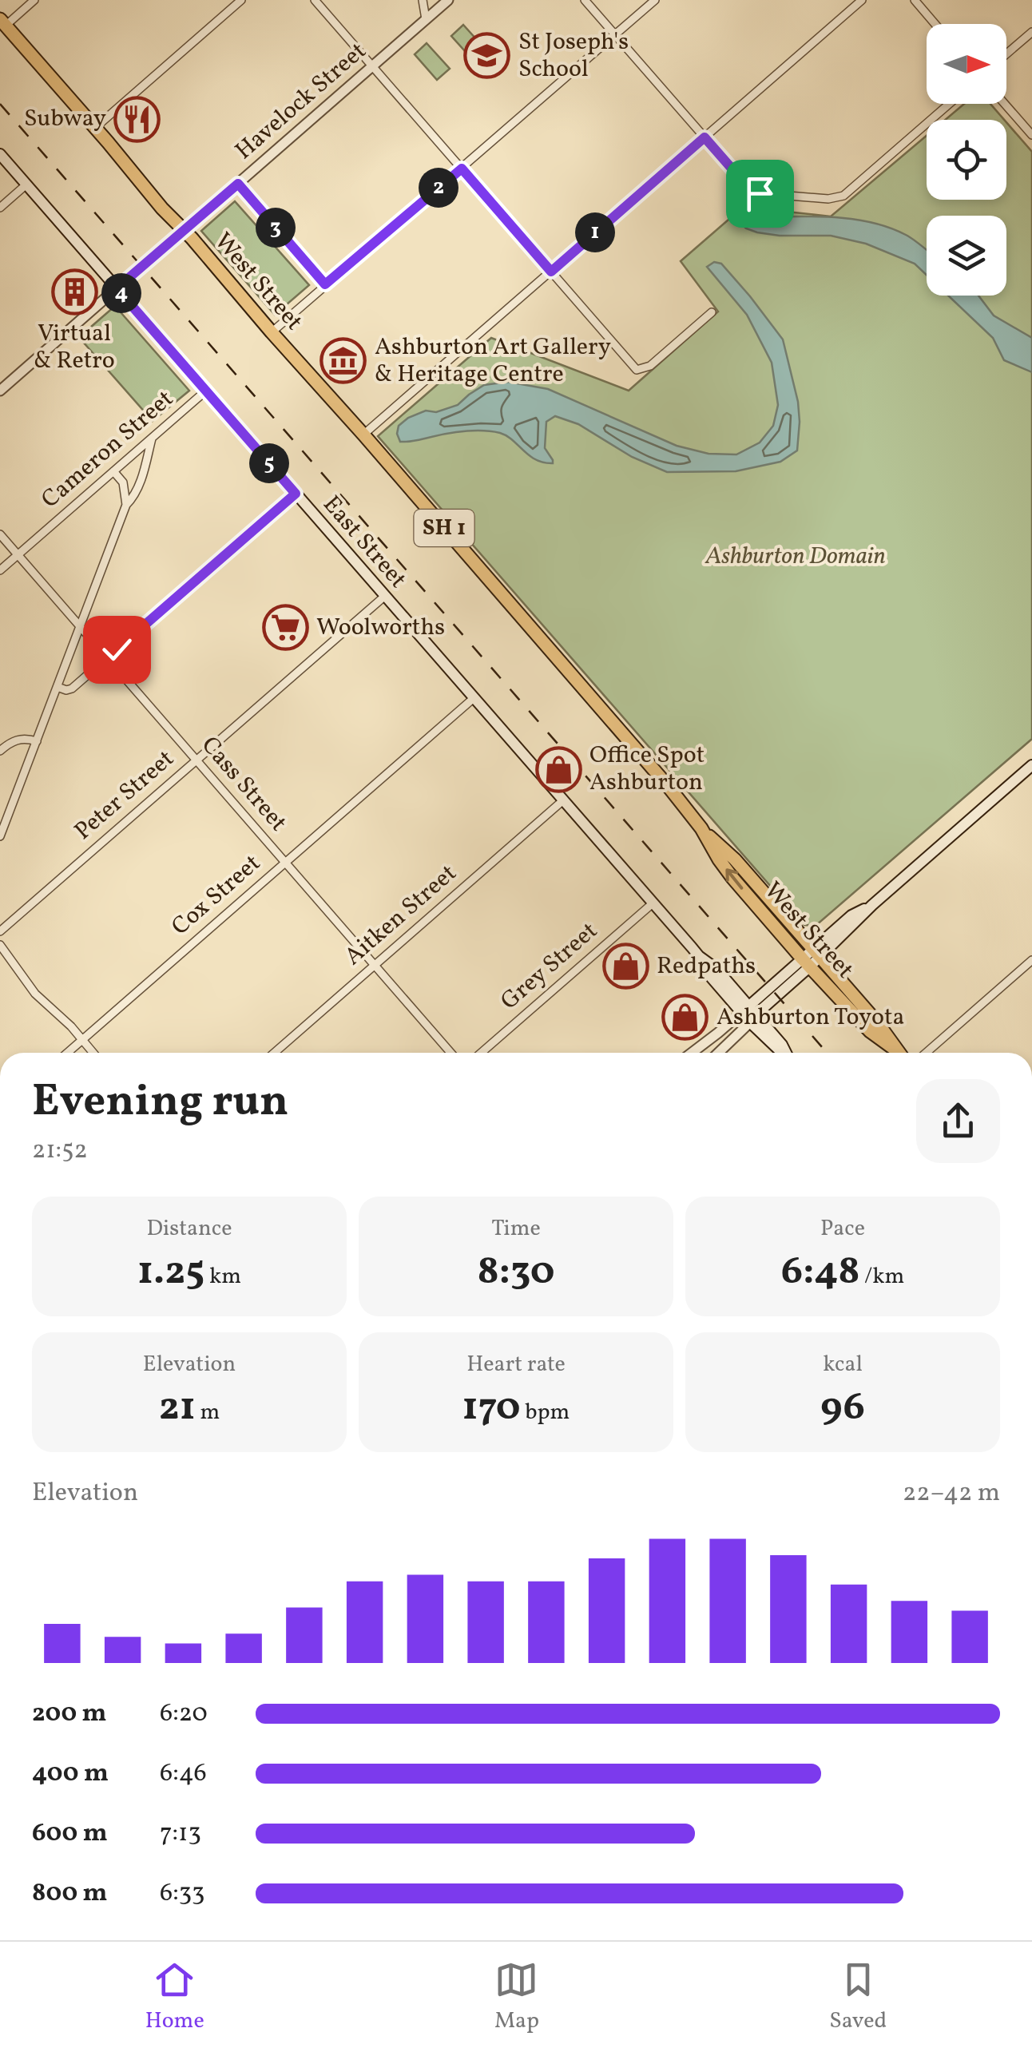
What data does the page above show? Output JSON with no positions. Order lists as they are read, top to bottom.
{
  "streets": {
    "highway": ["West Street", "SH 1"],
    "main road": ["Havelock Street", "East Street"],
    "street": [
      "Cameron Street",
      "Cass Street",
      "Peter Street",
      "Cox Street",
      "Aitken Street",
      "Grey Street"
    ]
  },
  "crossings": [
    ["Havelock Street", "West Street"],
    ["Havelock Street", "East Street"],
    ["Cameron Street", "East Street"],
    ["Cameron Street", "Cass Street"],
    ["East Street", "Peter Street"],
    ["East Street", "Cox Street"],
    ["East Street", "Aitken Street"],
    ["East Street", "Grey Street"],
    ["Cass Street", "Peter Street"],
    ["Cass Street", "Cox Street"],
    ["Cass Street", "Aitken Street"]
  ],
  "parks": ["Ashburton Domain"],
  "places": {
    "school or university": ["St Joseph's School"],
    "restaurant": ["Subway"],
    "building": ["Virtual & Retro"],
    "museum": ["Ashburton Art Gallery & Heritage Centre"],
    "supermarket": ["Woolworths"],
    "shop": ["Office Spot Ashburton", "Redpaths", "Ashburton Toyota"]
  },
  "north": "right",
  "page": {
    "pins": [
      "2",
      "3",
      "1",
      "4",
      "5"
    ],
    "heading": ["Evening run", "21:52"],
    "stats": [
      ["Distance", "1.25 km"],
      ["Time", "8:30"],
      ["Pace", "6:48 /km"],
      ["Elevation", "21 m"],
      ["Heart rate", "170 bpm"],
      ["kcal", "96"]
    ],
    "chart": ["Elevation", "22–42 m"],
    "list": [
      {
        "name": "200 m",
        "note": "6:20"
      },
      {
        "name": "400 m",
        "note": "6:46"
      },
      {
        "name": "600 m",
        "note": "7:13"
      },
      {
        "name": "800 m",
        "note": "6:33"
      }
    ],
    "tabs": ["Home", "Map", "Saved"]
  }
}
